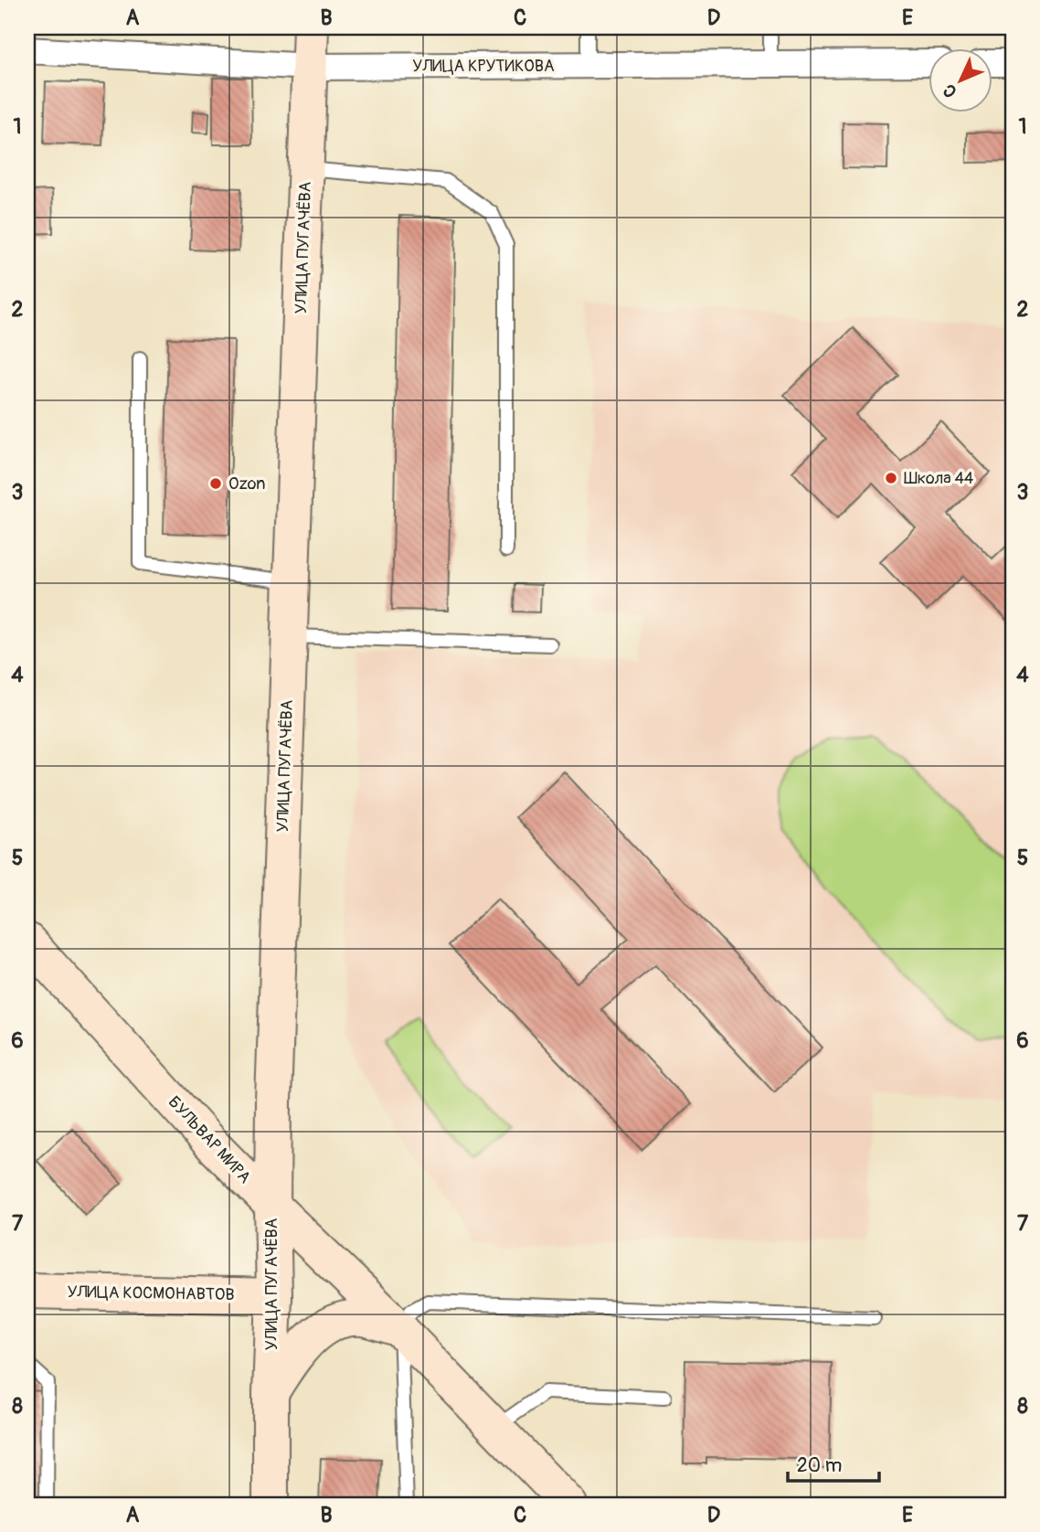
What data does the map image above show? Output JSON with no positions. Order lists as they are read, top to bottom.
{
  "streets": {
    "street": [
      "УЛИЦА КРУТИКОВА",
      "УЛИЦА ПУГАЧЁВА",
      "БУЛЬВАР МИРА",
      "УЛИЦА КОСМОНАВТОВ"
    ]
  },
  "crossings": [
    ["УЛИЦА КРУТИКОВА", "УЛИЦА ПУГАЧЁВА"],
    ["УЛИЦА ПУГАЧЁВА", "БУЛЬВАР МИРА"],
    ["УЛИЦА ПУГАЧЁВА", "УЛИЦА КОСМОНАВТОВ"]
  ],
  "places": ["Школа 44", "Ozon"],
  "scale_bar": "20 m",
  "north": "bottom left",
  "grid": {
    "columns": [
      "A",
      "B",
      "C",
      "D",
      "E"
    ],
    "rows": [
      "1",
      "2",
      "3",
      "4",
      "5",
      "6",
      "7",
      "8"
    ]
  }
}
